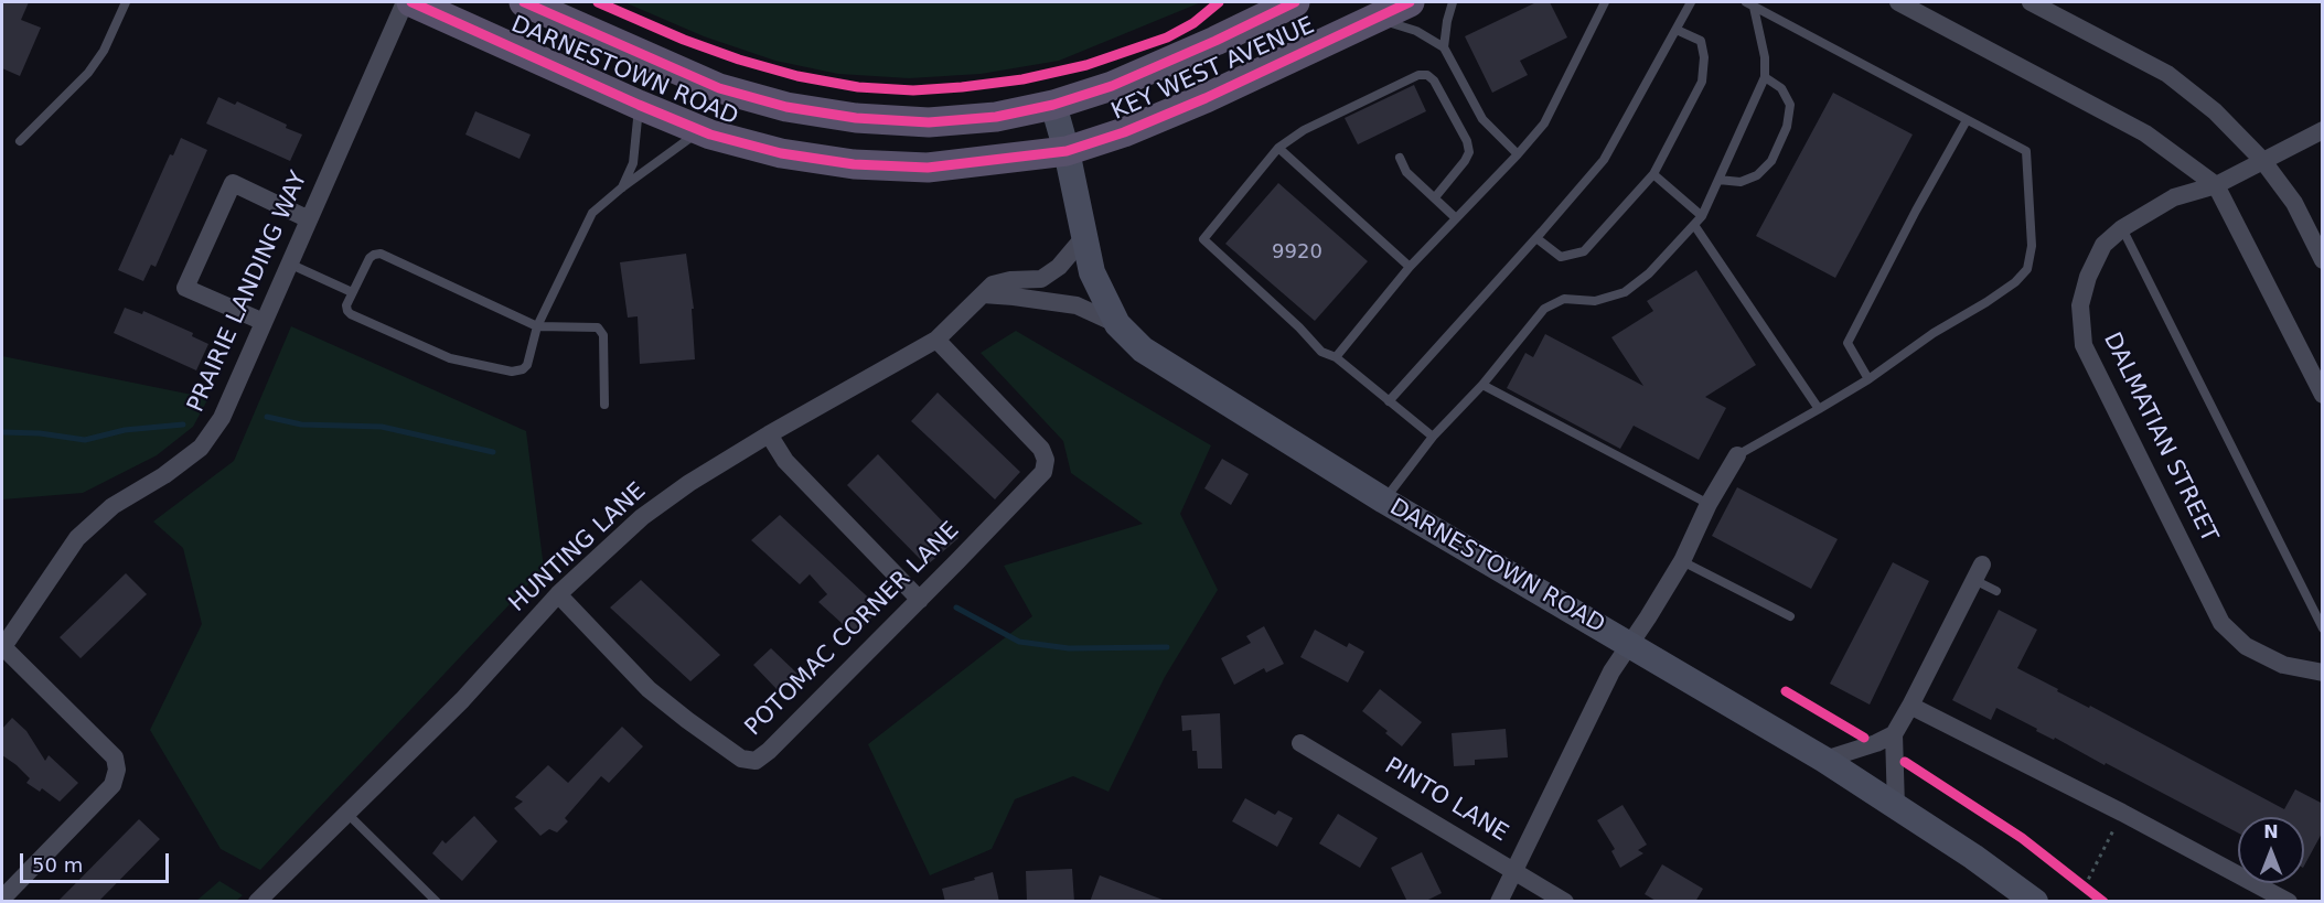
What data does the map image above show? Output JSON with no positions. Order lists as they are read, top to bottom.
{
  "streets": {
    "main road": ["KEY WEST AVENUE", "DARNESTOWN ROAD"],
    "street": [
      "PRAIRIE LANDING WAY",
      "DALMATIAN STREET",
      "HUNTING LANE",
      "POTOMAC CORNER LANE",
      "PINTO LANE"
    ]
  },
  "crossings": [
    ["KEY WEST AVENUE", "DARNESTOWN ROAD"],
    ["DARNESTOWN ROAD", "HUNTING LANE"],
    ["HUNTING LANE", "POTOMAC CORNER LANE"]
  ],
  "house_numbers": ["9920"],
  "scale_bar": "50 m",
  "north": "top"
}
